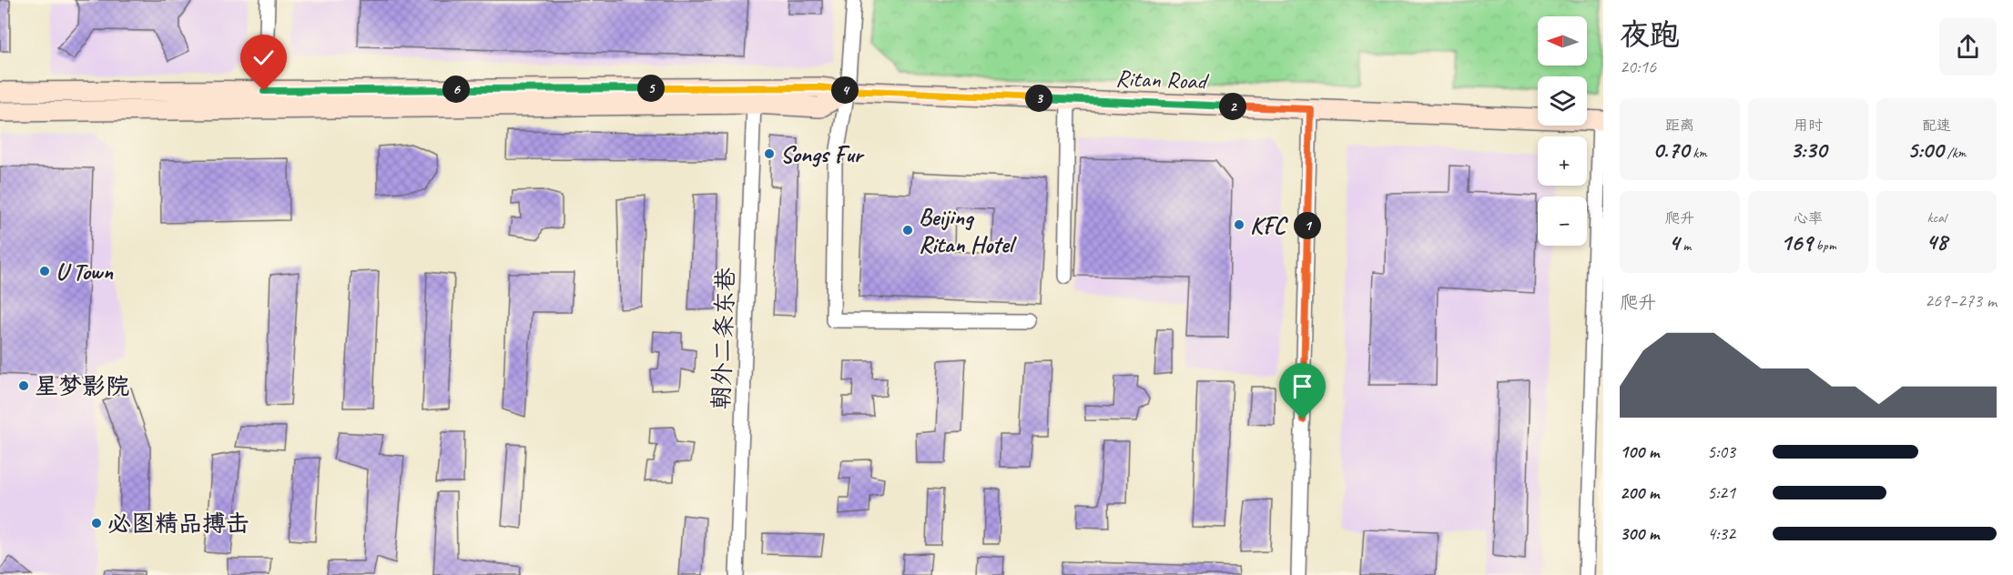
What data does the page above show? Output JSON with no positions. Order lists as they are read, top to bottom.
{
  "streets": {
    "main road": ["Ritan Road"],
    "street": ["朝外二条东巷"]
  },
  "places": [
    "Songs Fur",
    "KFC",
    "Beijing Ritan Hotel",
    "U Town",
    "星梦影院",
    "必图精品搏击"
  ],
  "north": "left",
  "page": {
    "heading": ["夜跑", "20:16"],
    "map_buttons": ["+", "−"],
    "pins": [
      "5",
      "6",
      "4",
      "3",
      "2",
      "1"
    ],
    "stats": [
      ["距离", "0.70 km"],
      ["用时", "3:30"],
      ["配速", "5:00 /km"],
      ["爬升", "4 m"],
      ["心率", "169 bpm"],
      ["kcal", "48"]
    ],
    "chart": ["爬升", "269–273 m"],
    "list": [
      {
        "name": "100 m",
        "note": "5:03"
      },
      {
        "name": "200 m",
        "note": "5:21"
      },
      {
        "name": "300 m",
        "note": "4:32"
      }
    ]
  }
}
